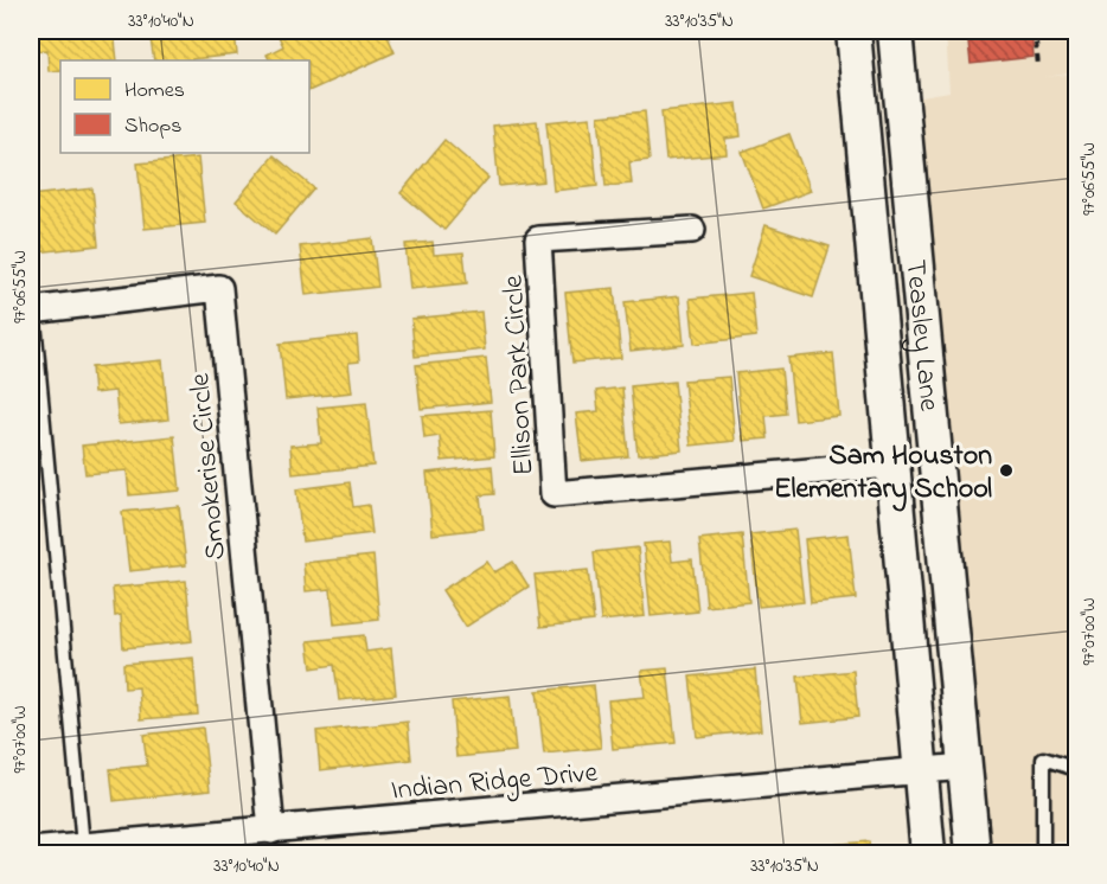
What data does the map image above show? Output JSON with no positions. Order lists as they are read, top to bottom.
{
  "streets": {
    "main road": ["Teasley Lane"],
    "street": ["Ellison Park Circle", "Smokerise Circle", "Indian Ridge Drive"]
  },
  "crossings": [
    ["Teasley Lane", "Ellison Park Circle"],
    ["Teasley Lane", "Indian Ridge Drive"],
    ["Smokerise Circle", "Indian Ridge Drive"]
  ],
  "places": ["Sam Houston Elementary School"],
  "legend": ["Homes", "Shops"],
  "coordinates": [
    "33°10'40\"N",
    "33°10'35\"N",
    "97°06'55\"W",
    "97°07'00\"W"
  ]
}
